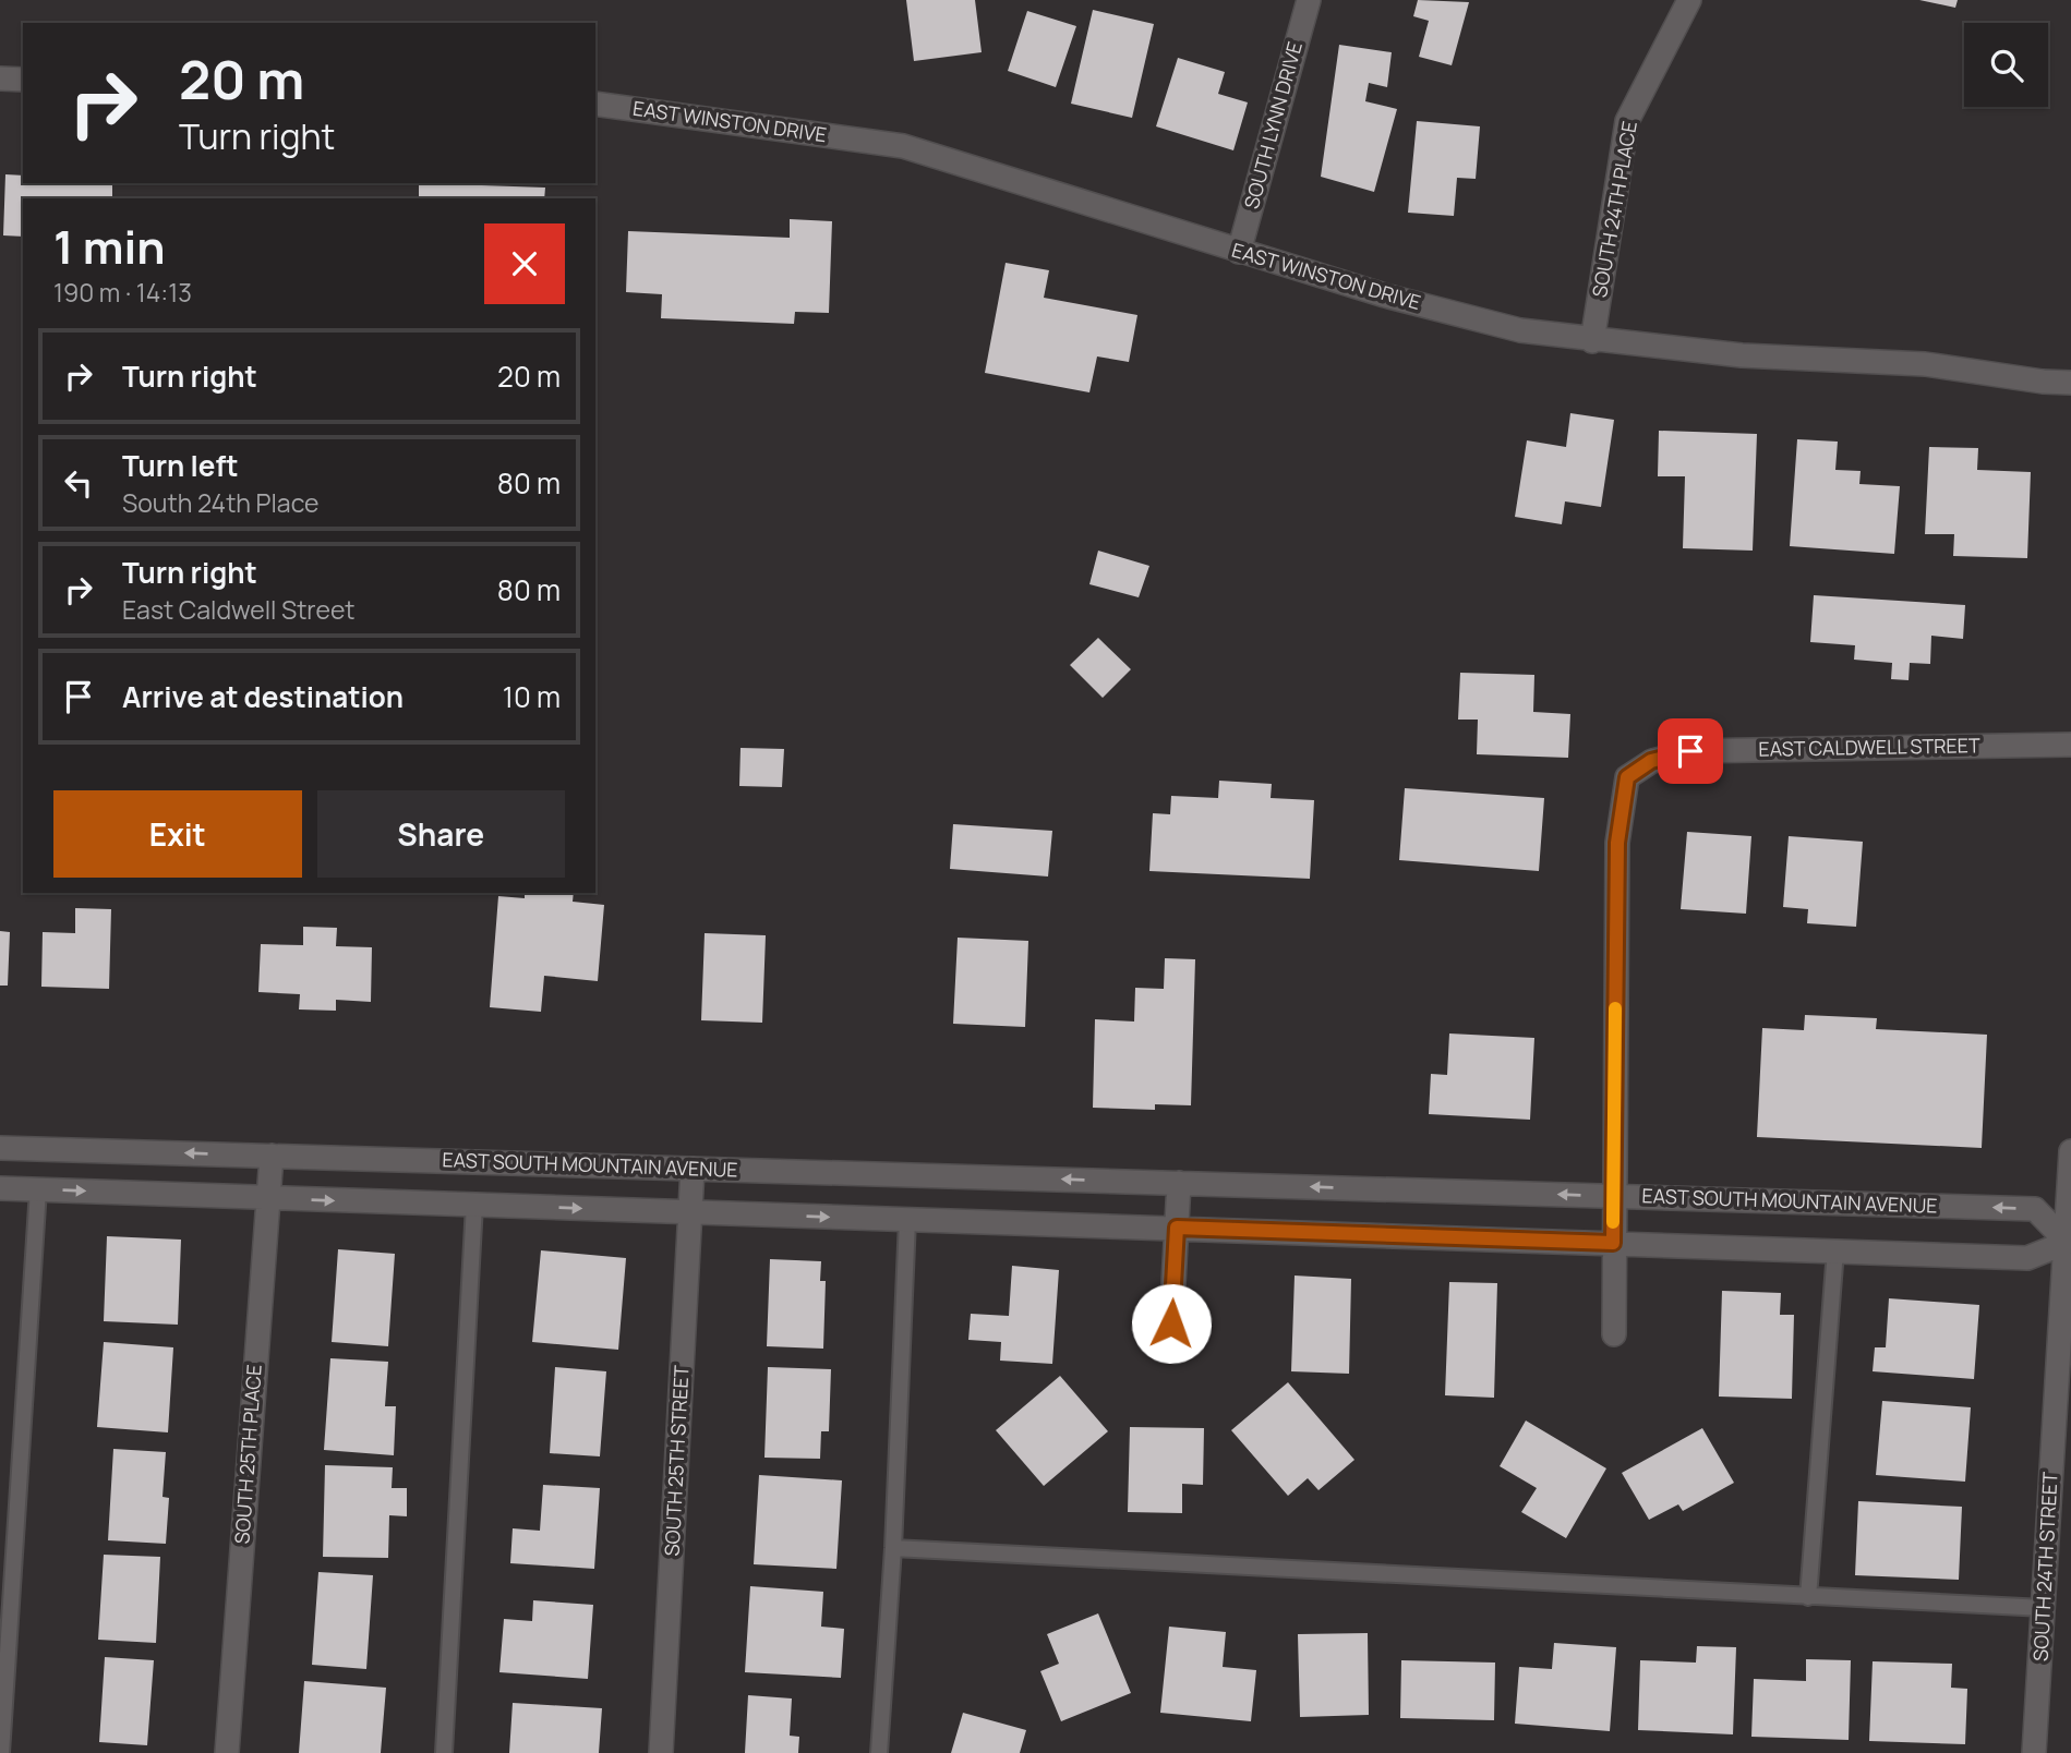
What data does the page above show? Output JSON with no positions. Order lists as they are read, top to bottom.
{
  "streets": {
    "street": [
      "EAST WINSTON DRIVE",
      "SOUTH LYNN DRIVE",
      "SOUTH 24TH PLACE",
      "EAST CALDWELL STREET",
      "EAST SOUTH MOUNTAIN AVENUE",
      "SOUTH 25TH PLACE",
      "SOUTH 25TH STREET",
      "SOUTH 24TH STREET"
    ]
  },
  "crossings": [
    ["EAST WINSTON DRIVE", "SOUTH LYNN DRIVE"],
    ["EAST WINSTON DRIVE", "SOUTH 24TH PLACE"],
    ["EAST CALDWELL STREET", "EAST SOUTH MOUNTAIN AVENUE"],
    ["EAST SOUTH MOUNTAIN AVENUE", "SOUTH 25TH PLACE"],
    ["EAST SOUTH MOUNTAIN AVENUE", "SOUTH 25TH STREET"],
    ["EAST SOUTH MOUNTAIN AVENUE", "SOUTH 24TH STREET"]
  ],
  "page": {
    "turn": ["20 m", "Turn right"],
    "heading": ["1 min", "190 m · 14:13"],
    "list": [
      {
        "name": "Turn right",
        "value": "20 m"
      },
      {
        "name": "Turn left",
        "note": "South 24th Place",
        "value": "80 m"
      },
      {
        "name": "Turn right",
        "note": "East Caldwell Street",
        "value": "80 m"
      },
      {
        "name": "Arrive at destination",
        "value": "10 m"
      }
    ],
    "buttons": ["Exit", "Share"]
  }
}
